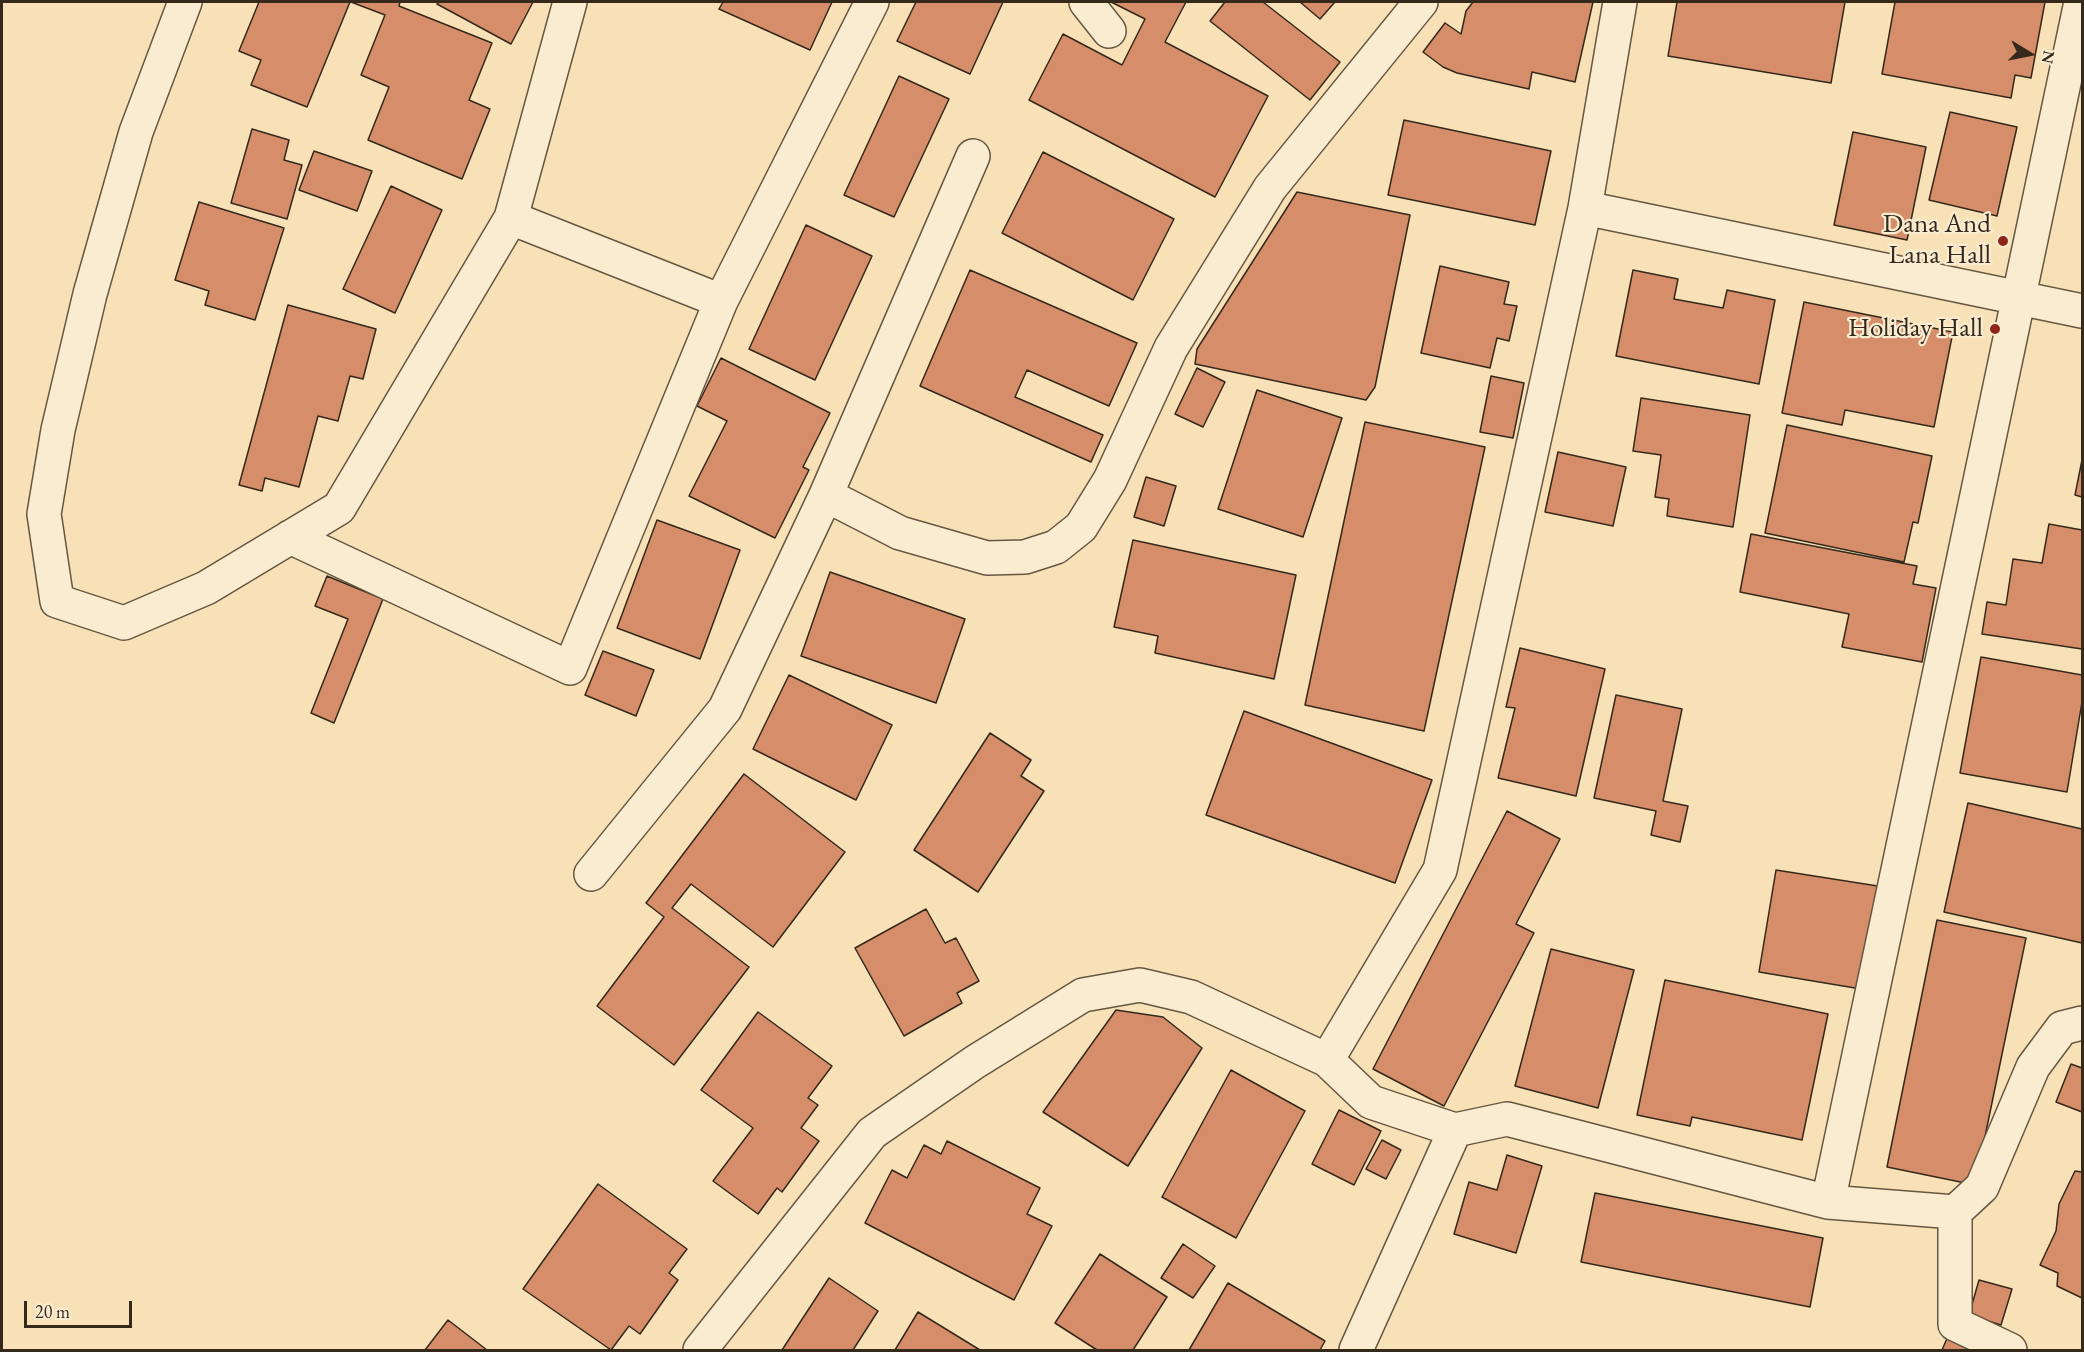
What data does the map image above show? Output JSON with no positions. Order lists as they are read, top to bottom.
{
  "places": ["Dana And Lana Hall", "Holiday Hall"],
  "scale_bar": "20 m",
  "north": "right"
}
